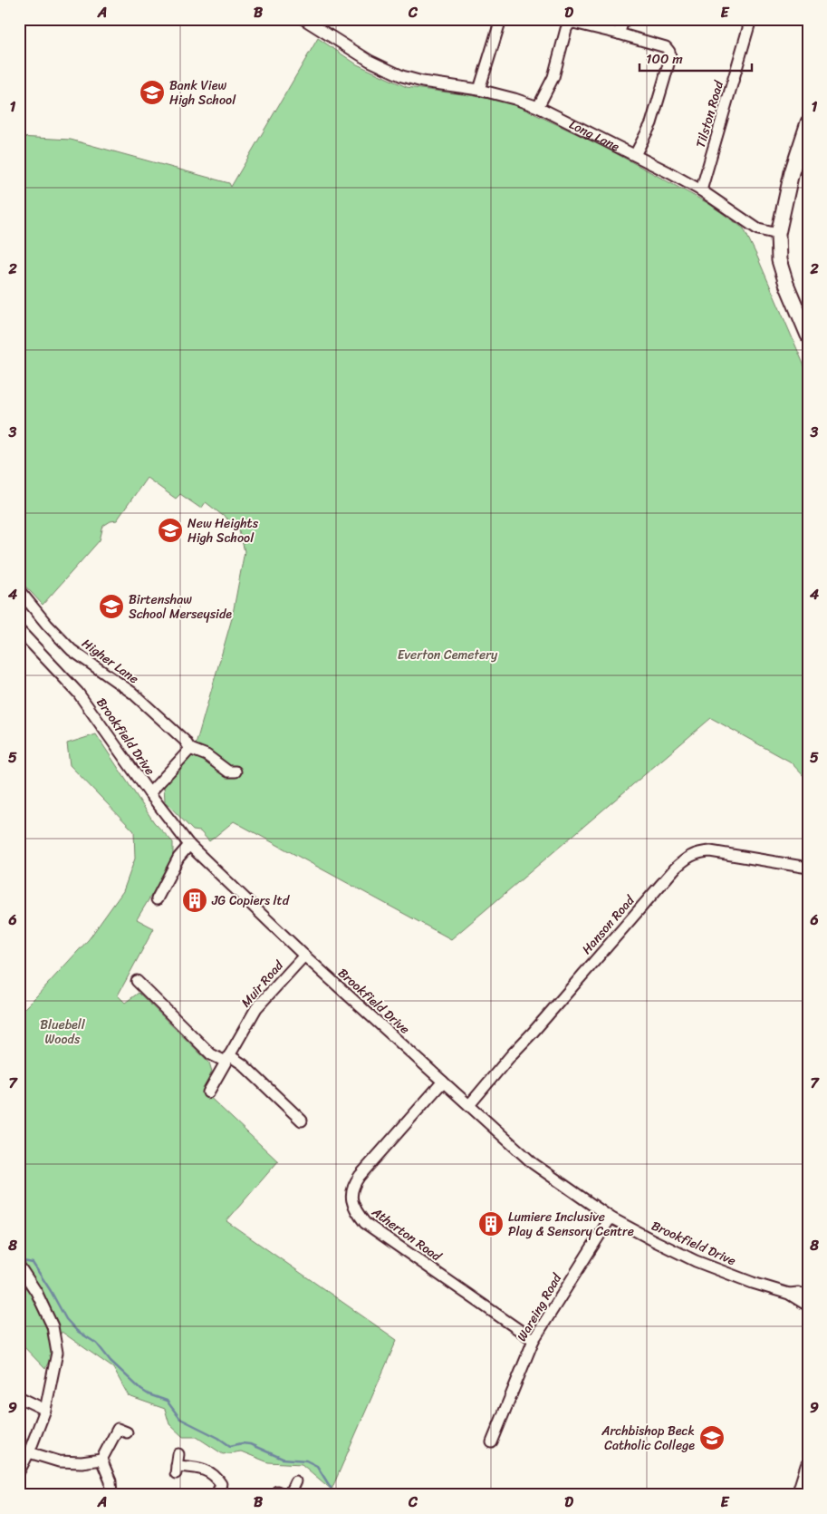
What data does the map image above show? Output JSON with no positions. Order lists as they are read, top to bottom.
{
  "streets": {
    "street": [
      "Tilston Road",
      "Long Lane",
      "Higher Lane",
      "Brookfield Drive",
      "Hanson Road",
      "Muir Road",
      "Atherton Road",
      "Wareing Road"
    ]
  },
  "crossings": [
    ["Tilston Road", "Long Lane"],
    ["Brookfield Drive", "Hanson Road"],
    ["Brookfield Drive", "Muir Road"],
    ["Brookfield Drive", "Atherton Road"],
    ["Brookfield Drive", "Wareing Road"],
    ["Atherton Road", "Wareing Road"]
  ],
  "parks": ["Everton Cemetery", "Bluebell Woods"],
  "places": {
    "school or university": [
      "Bank View High School",
      "New Heights High School",
      "Birtenshaw School Merseyside",
      "Archbishop Beck Catholic College"
    ],
    "building": ["JG Copiers ltd", "Lumiere Inclusive Play & Sensory Centre"]
  },
  "scale_bar": "100 m",
  "grid": {
    "columns": [
      "A",
      "B",
      "C",
      "D",
      "E"
    ],
    "rows": [
      "1",
      "2",
      "3",
      "4",
      "5",
      "6",
      "7",
      "8",
      "9"
    ]
  }
}
